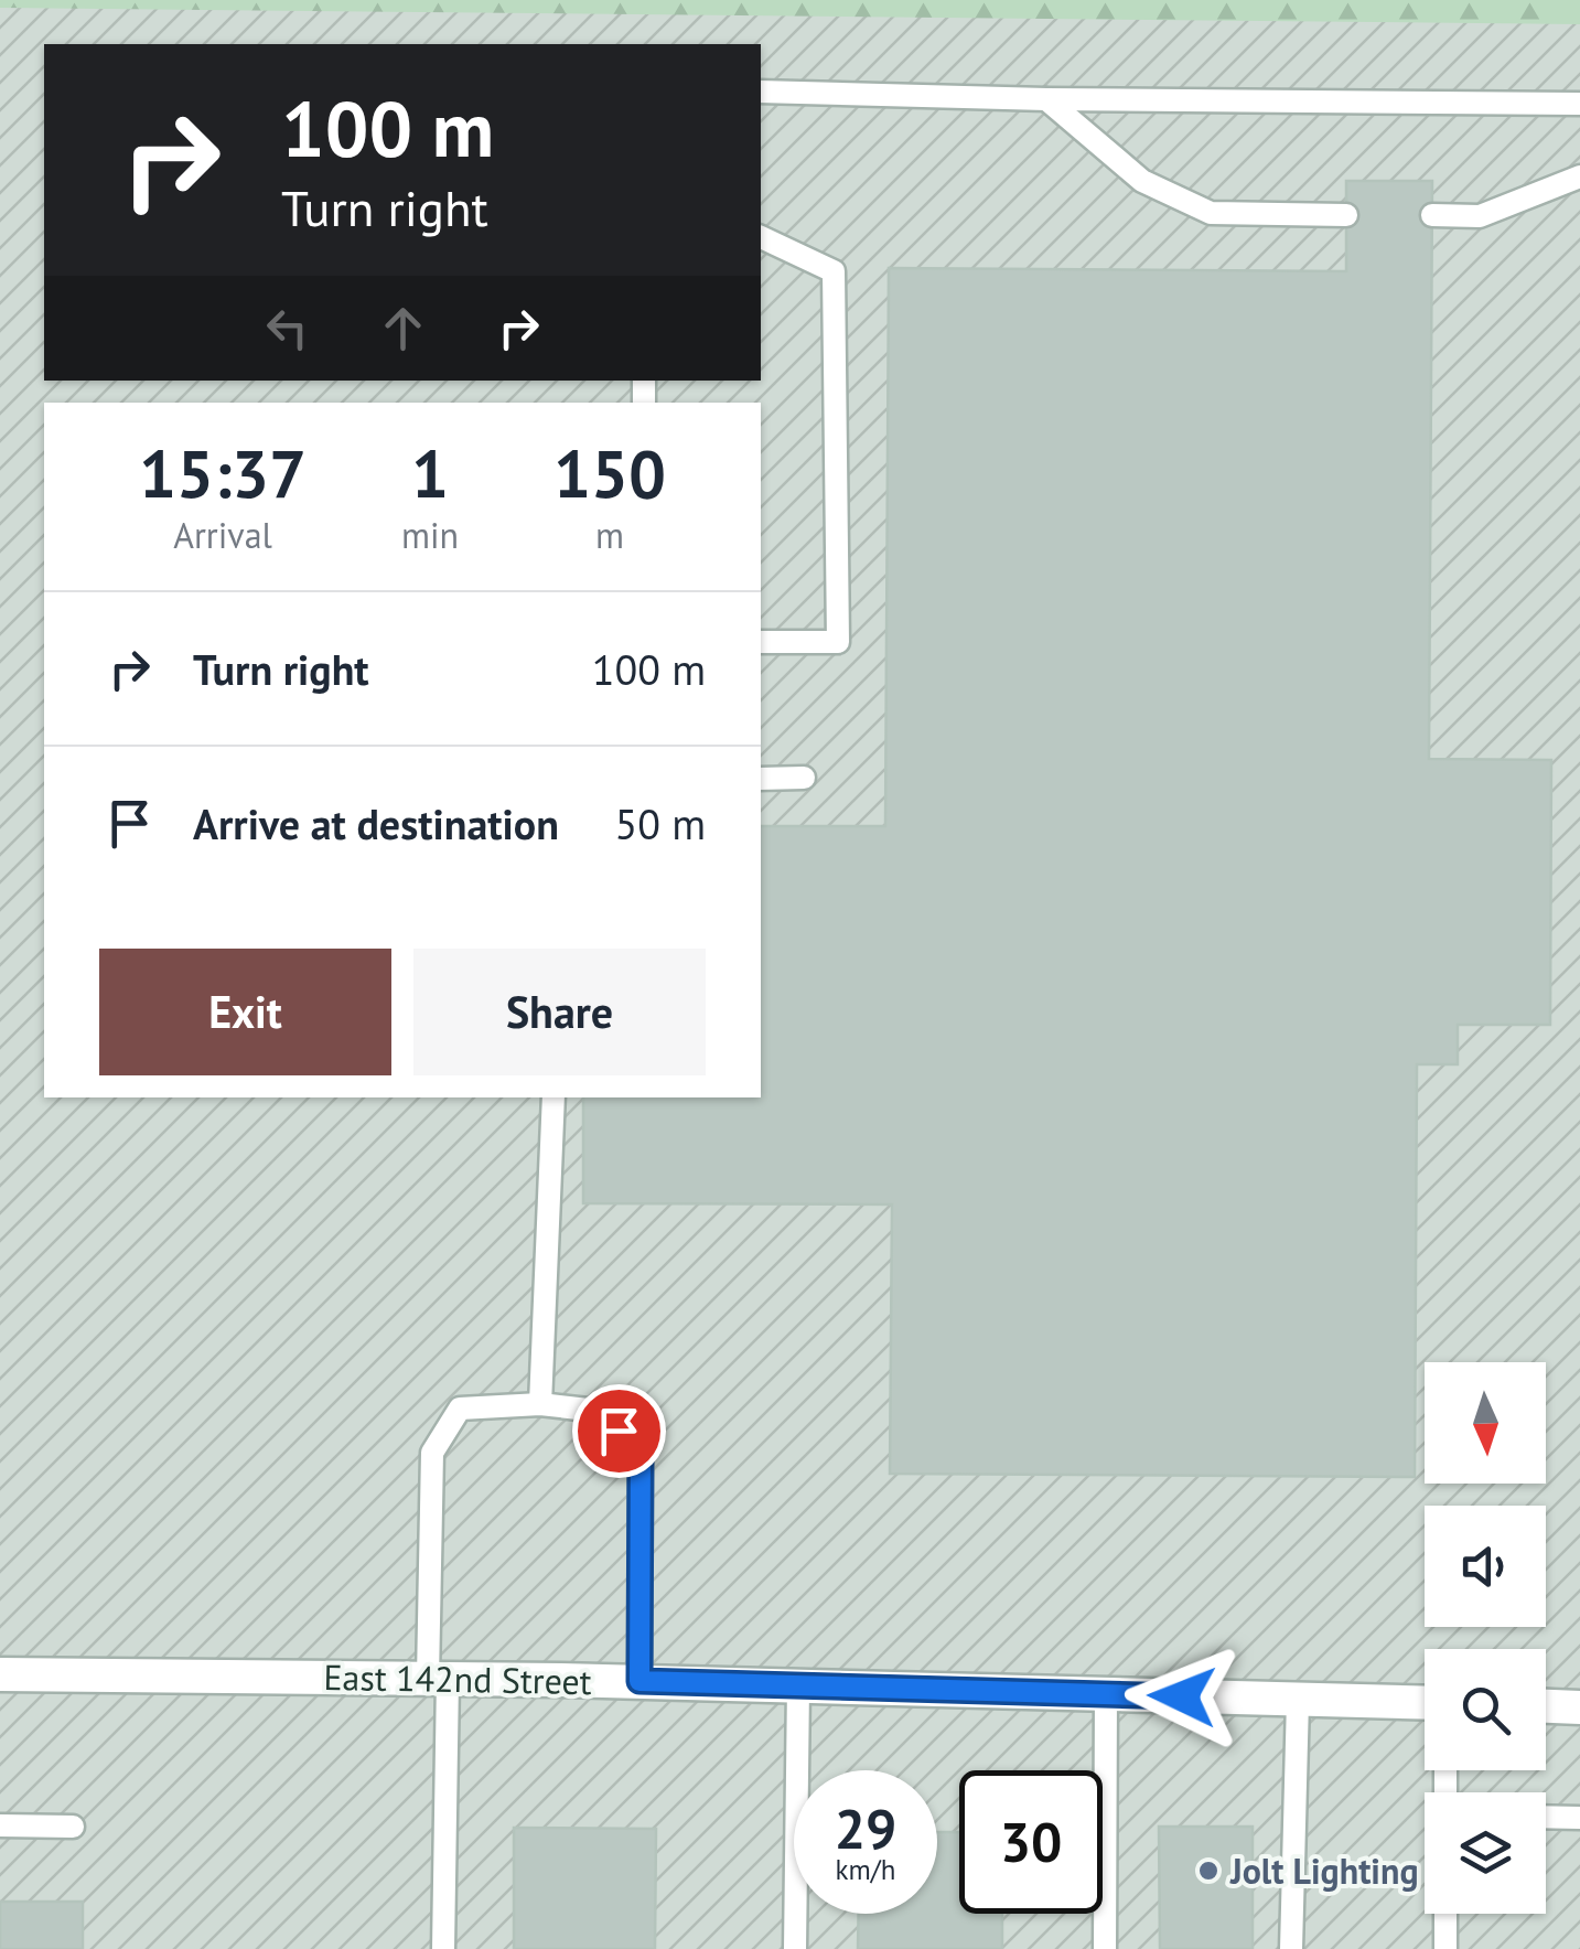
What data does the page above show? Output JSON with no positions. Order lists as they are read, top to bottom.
{
  "streets": {
    "street": ["East 142nd Street"]
  },
  "places": ["Jolt Lighting"],
  "north": "bottom",
  "page": {
    "turn": ["100 m", "Turn right"],
    "eta": [
      "15:37",
      "Arrival",
      "1",
      "min",
      "150",
      "m"
    ],
    "list": [
      {
        "name": "Turn right",
        "value": "100 m"
      },
      {
        "name": "Arrive at destination",
        "value": "50 m"
      }
    ],
    "buttons": ["Exit", "Share"],
    "speed": "29 km/h",
    "limit": "30"
  }
}
